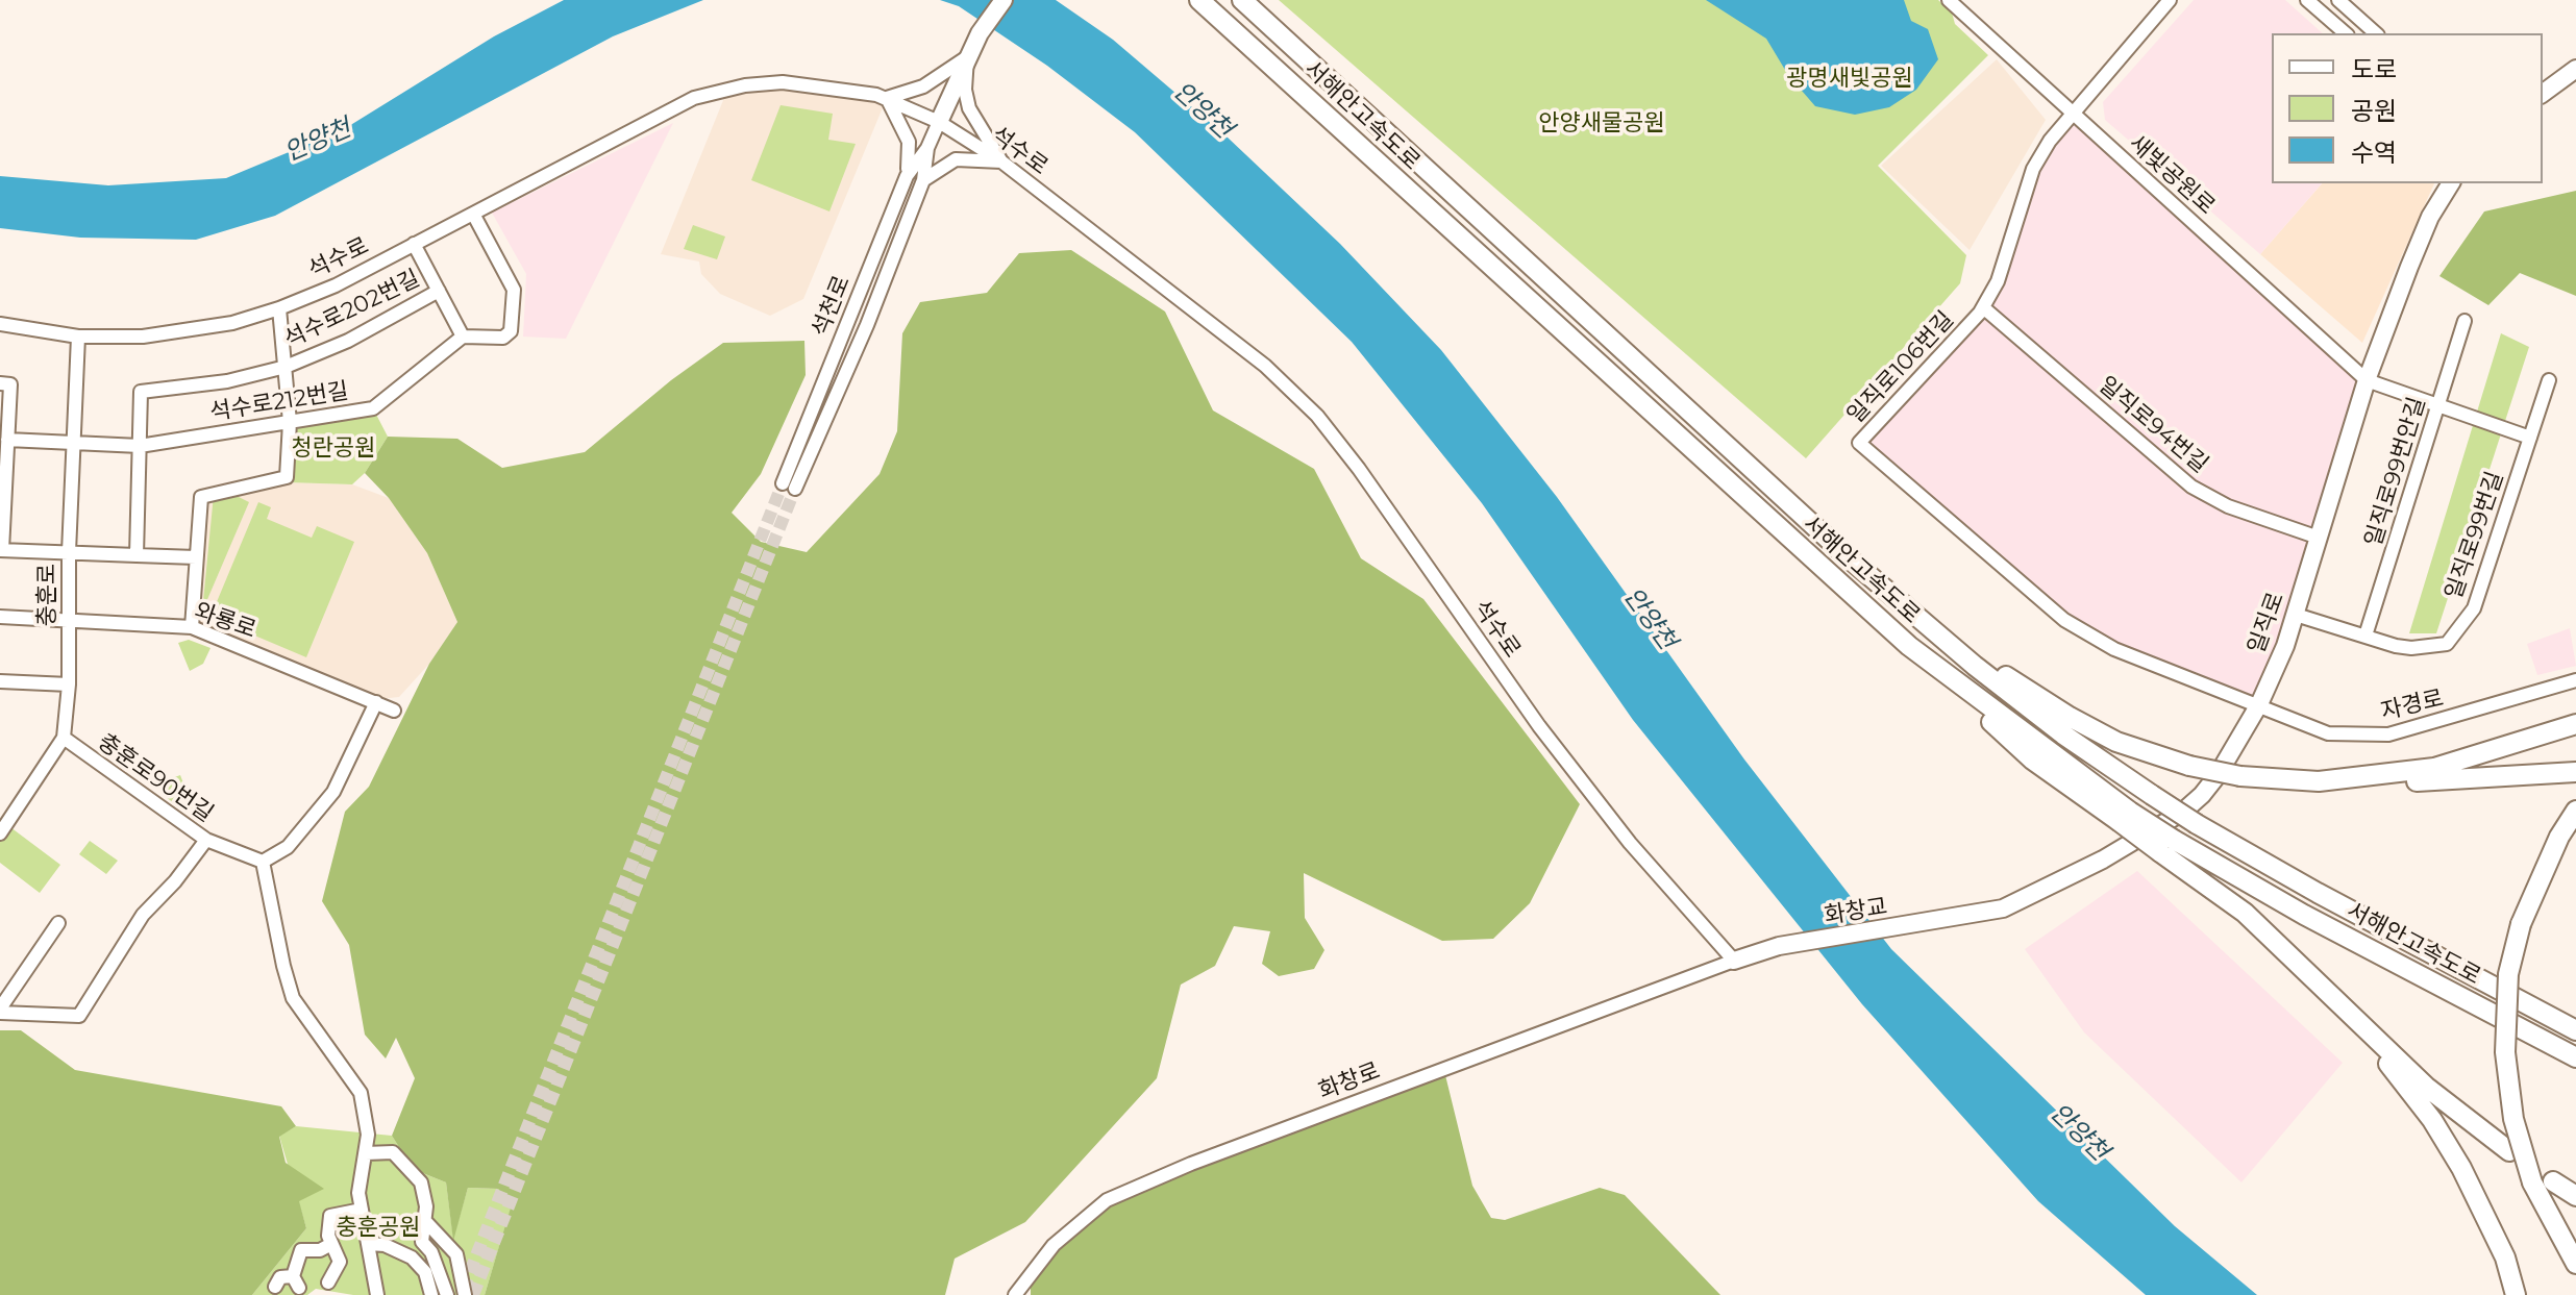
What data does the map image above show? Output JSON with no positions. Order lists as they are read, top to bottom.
{
  "streets": {
    "highway": ["서해안고속도로"],
    "main road": ["석천로", "일직로", "화창교"],
    "street": [
      "석수로",
      "새빛공원로",
      "석수로202번길",
      "일직로106번길",
      "석수로212번길",
      "일직로94번길",
      "일직로99번안길",
      "일직로99번길",
      "충훈로",
      "와룡로",
      "자경로",
      "충훈로90번길",
      "화창로"
    ]
  },
  "crossings": [
    ["석수로", "석천로"],
    ["석수로", "석수로202번길"],
    ["석수로", "충훈로"],
    ["석수로", "화창교"],
    ["석수로", "화창로"],
    ["새빛공원로", "일직로106번길"],
    ["새빛공원로", "일직로"],
    ["석수로202번길", "석수로212번길"],
    ["석수로202번길", "와룡로"],
    ["일직로106번길", "일직로94번길"],
    ["일직로106번길", "일직로"],
    ["일직로106번길", "자경로"],
    ["석수로212번길", "충훈로"],
    ["일직로94번길", "일직로"],
    ["일직로99번안길", "일직로99번길"],
    ["일직로99번길", "일직로"],
    ["충훈로", "와룡로"],
    ["충훈로", "충훈로90번길"],
    ["일직로", "자경로"],
    ["일직로", "화창교"],
    ["화창교", "화창로"]
  ],
  "water": ["안양천"],
  "parks": [
    "광명새빛공원",
    "안양새물공원",
    "청란공원",
    "충훈공원"
  ],
  "legend": ["도로", "공원", "수역"]
}
